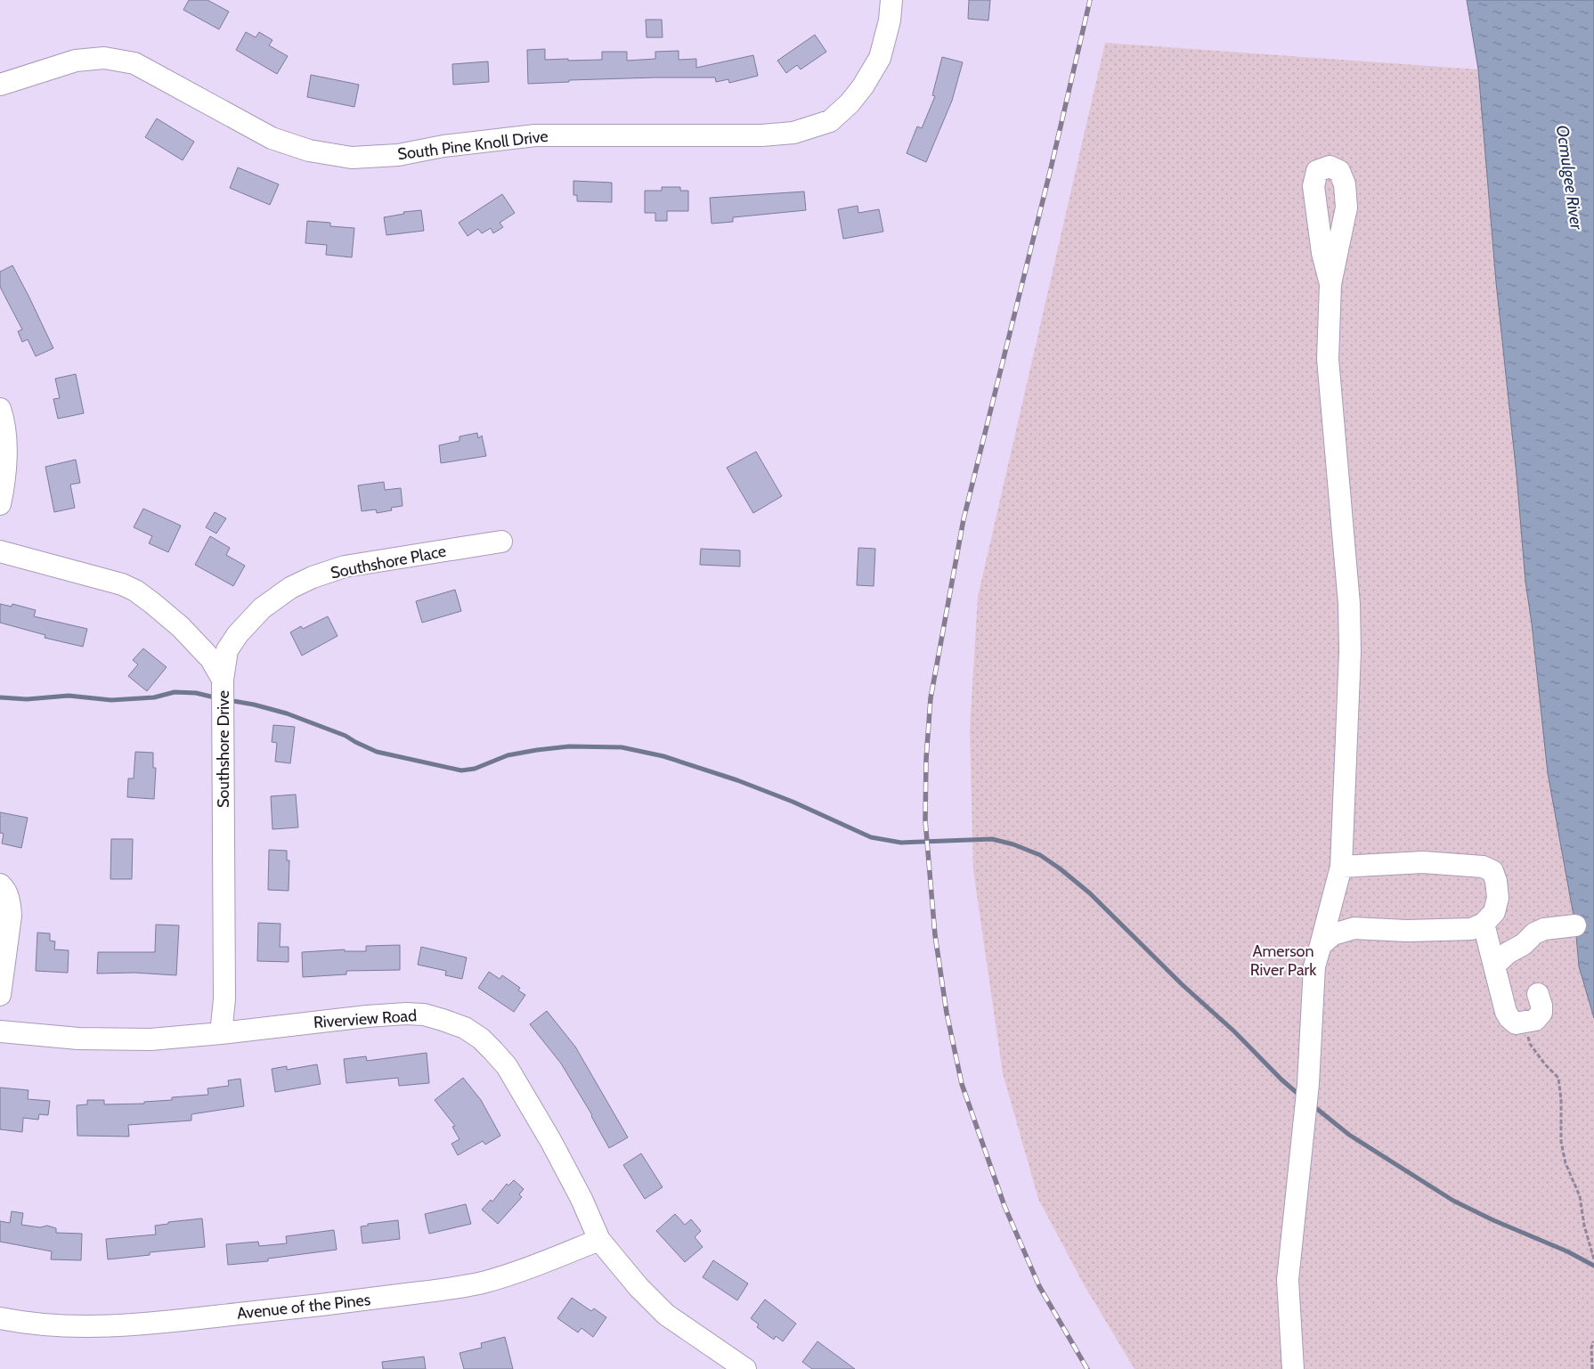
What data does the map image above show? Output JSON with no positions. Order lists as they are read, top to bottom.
{
  "streets": {
    "street": [
      "South Pine Knoll Drive",
      "Southshore Place",
      "Southshore Drive",
      "Riverview Road",
      "Avenue of the Pines"
    ]
  },
  "crossings": [
    ["Southshore Place", "Southshore Drive"],
    ["Southshore Drive", "Riverview Road"],
    ["Riverview Road", "Avenue of the Pines"]
  ],
  "water": ["Ocmulgee River"],
  "parks": ["Amerson River Park"]
}
